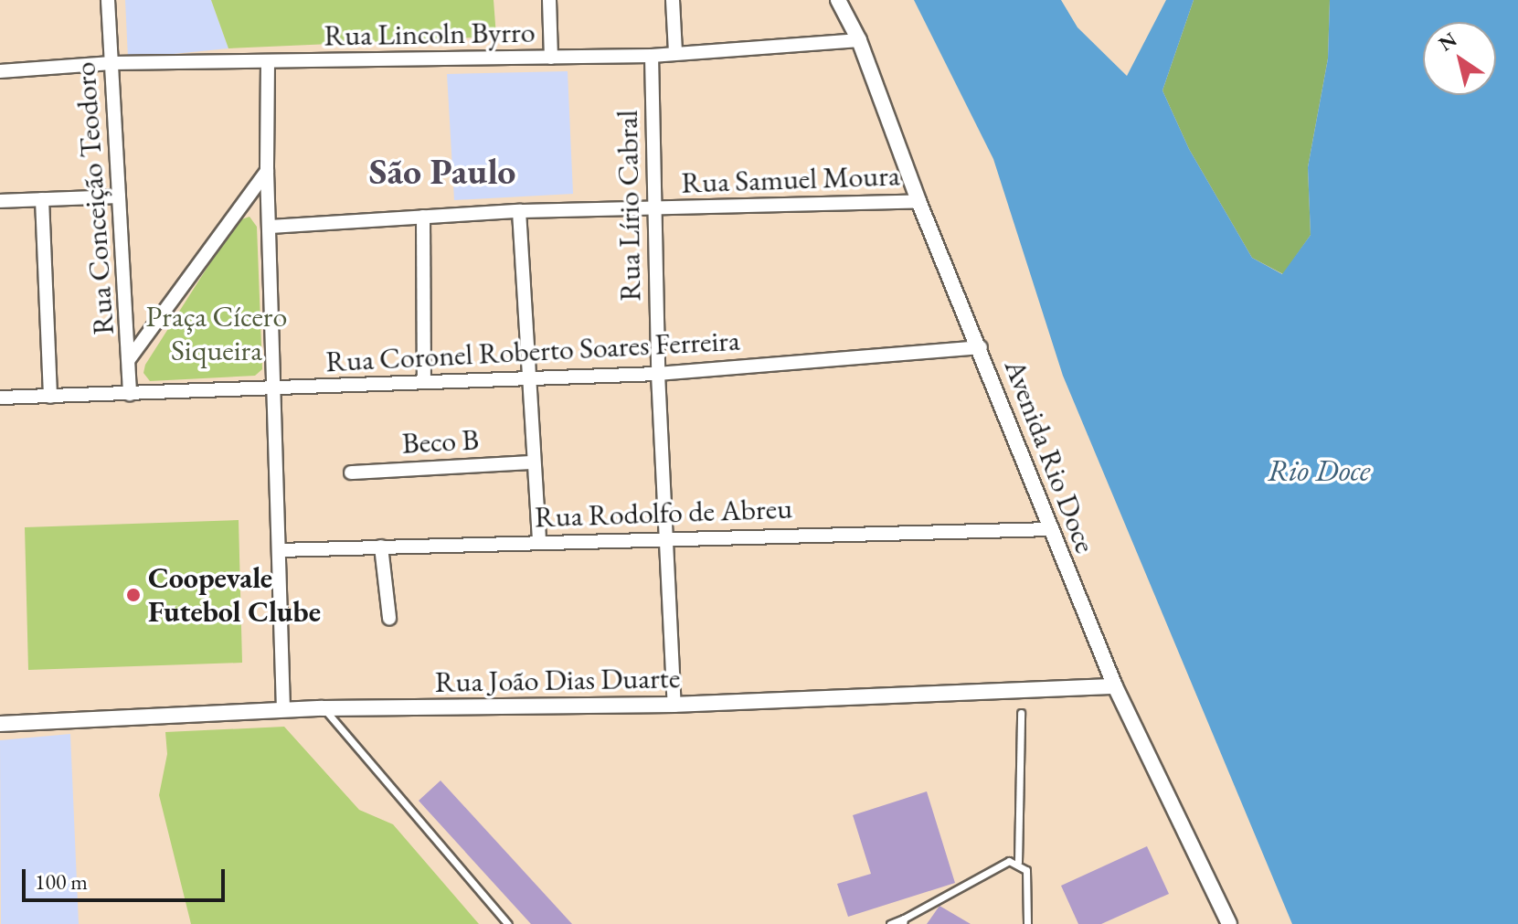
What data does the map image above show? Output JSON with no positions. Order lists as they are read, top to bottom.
{
  "streets": {
    "street": [
      "Rua Lincoln Byrro",
      "Rua Samuel Moura",
      "Rua Conceição Teodoro",
      "Rua Lírio Cabral",
      "Rua Coronel Roberto Soares Ferreira",
      "Beco B",
      "Avenida Rio Doce",
      "Rua Rodolfo de Abreu",
      "Rua João Dias Duarte"
    ]
  },
  "crossings": [
    ["Rua Lincoln Byrro", "Rua Conceição Teodoro"],
    ["Rua Lincoln Byrro", "Rua Lírio Cabral"],
    ["Rua Lincoln Byrro", "Avenida Rio Doce"],
    ["Rua Samuel Moura", "Rua Lírio Cabral"],
    ["Rua Samuel Moura", "Avenida Rio Doce"],
    ["Rua Conceição Teodoro", "Rua Coronel Roberto Soares Ferreira"],
    ["Rua Lírio Cabral", "Rua Coronel Roberto Soares Ferreira"],
    ["Rua Lírio Cabral", "Rua Rodolfo de Abreu"],
    ["Rua Lírio Cabral", "Rua João Dias Duarte"],
    ["Rua Coronel Roberto Soares Ferreira", "Avenida Rio Doce"],
    ["Avenida Rio Doce", "Rua Rodolfo de Abreu"],
    ["Avenida Rio Doce", "Rua João Dias Duarte"]
  ],
  "districts": ["São Paulo"],
  "water": ["Rio Doce"],
  "parks": ["Praça Cícero Siqueira"],
  "places": ["Coopevale Futebol Clube"],
  "scale_bar": "100 m",
  "north": "top left"
}
